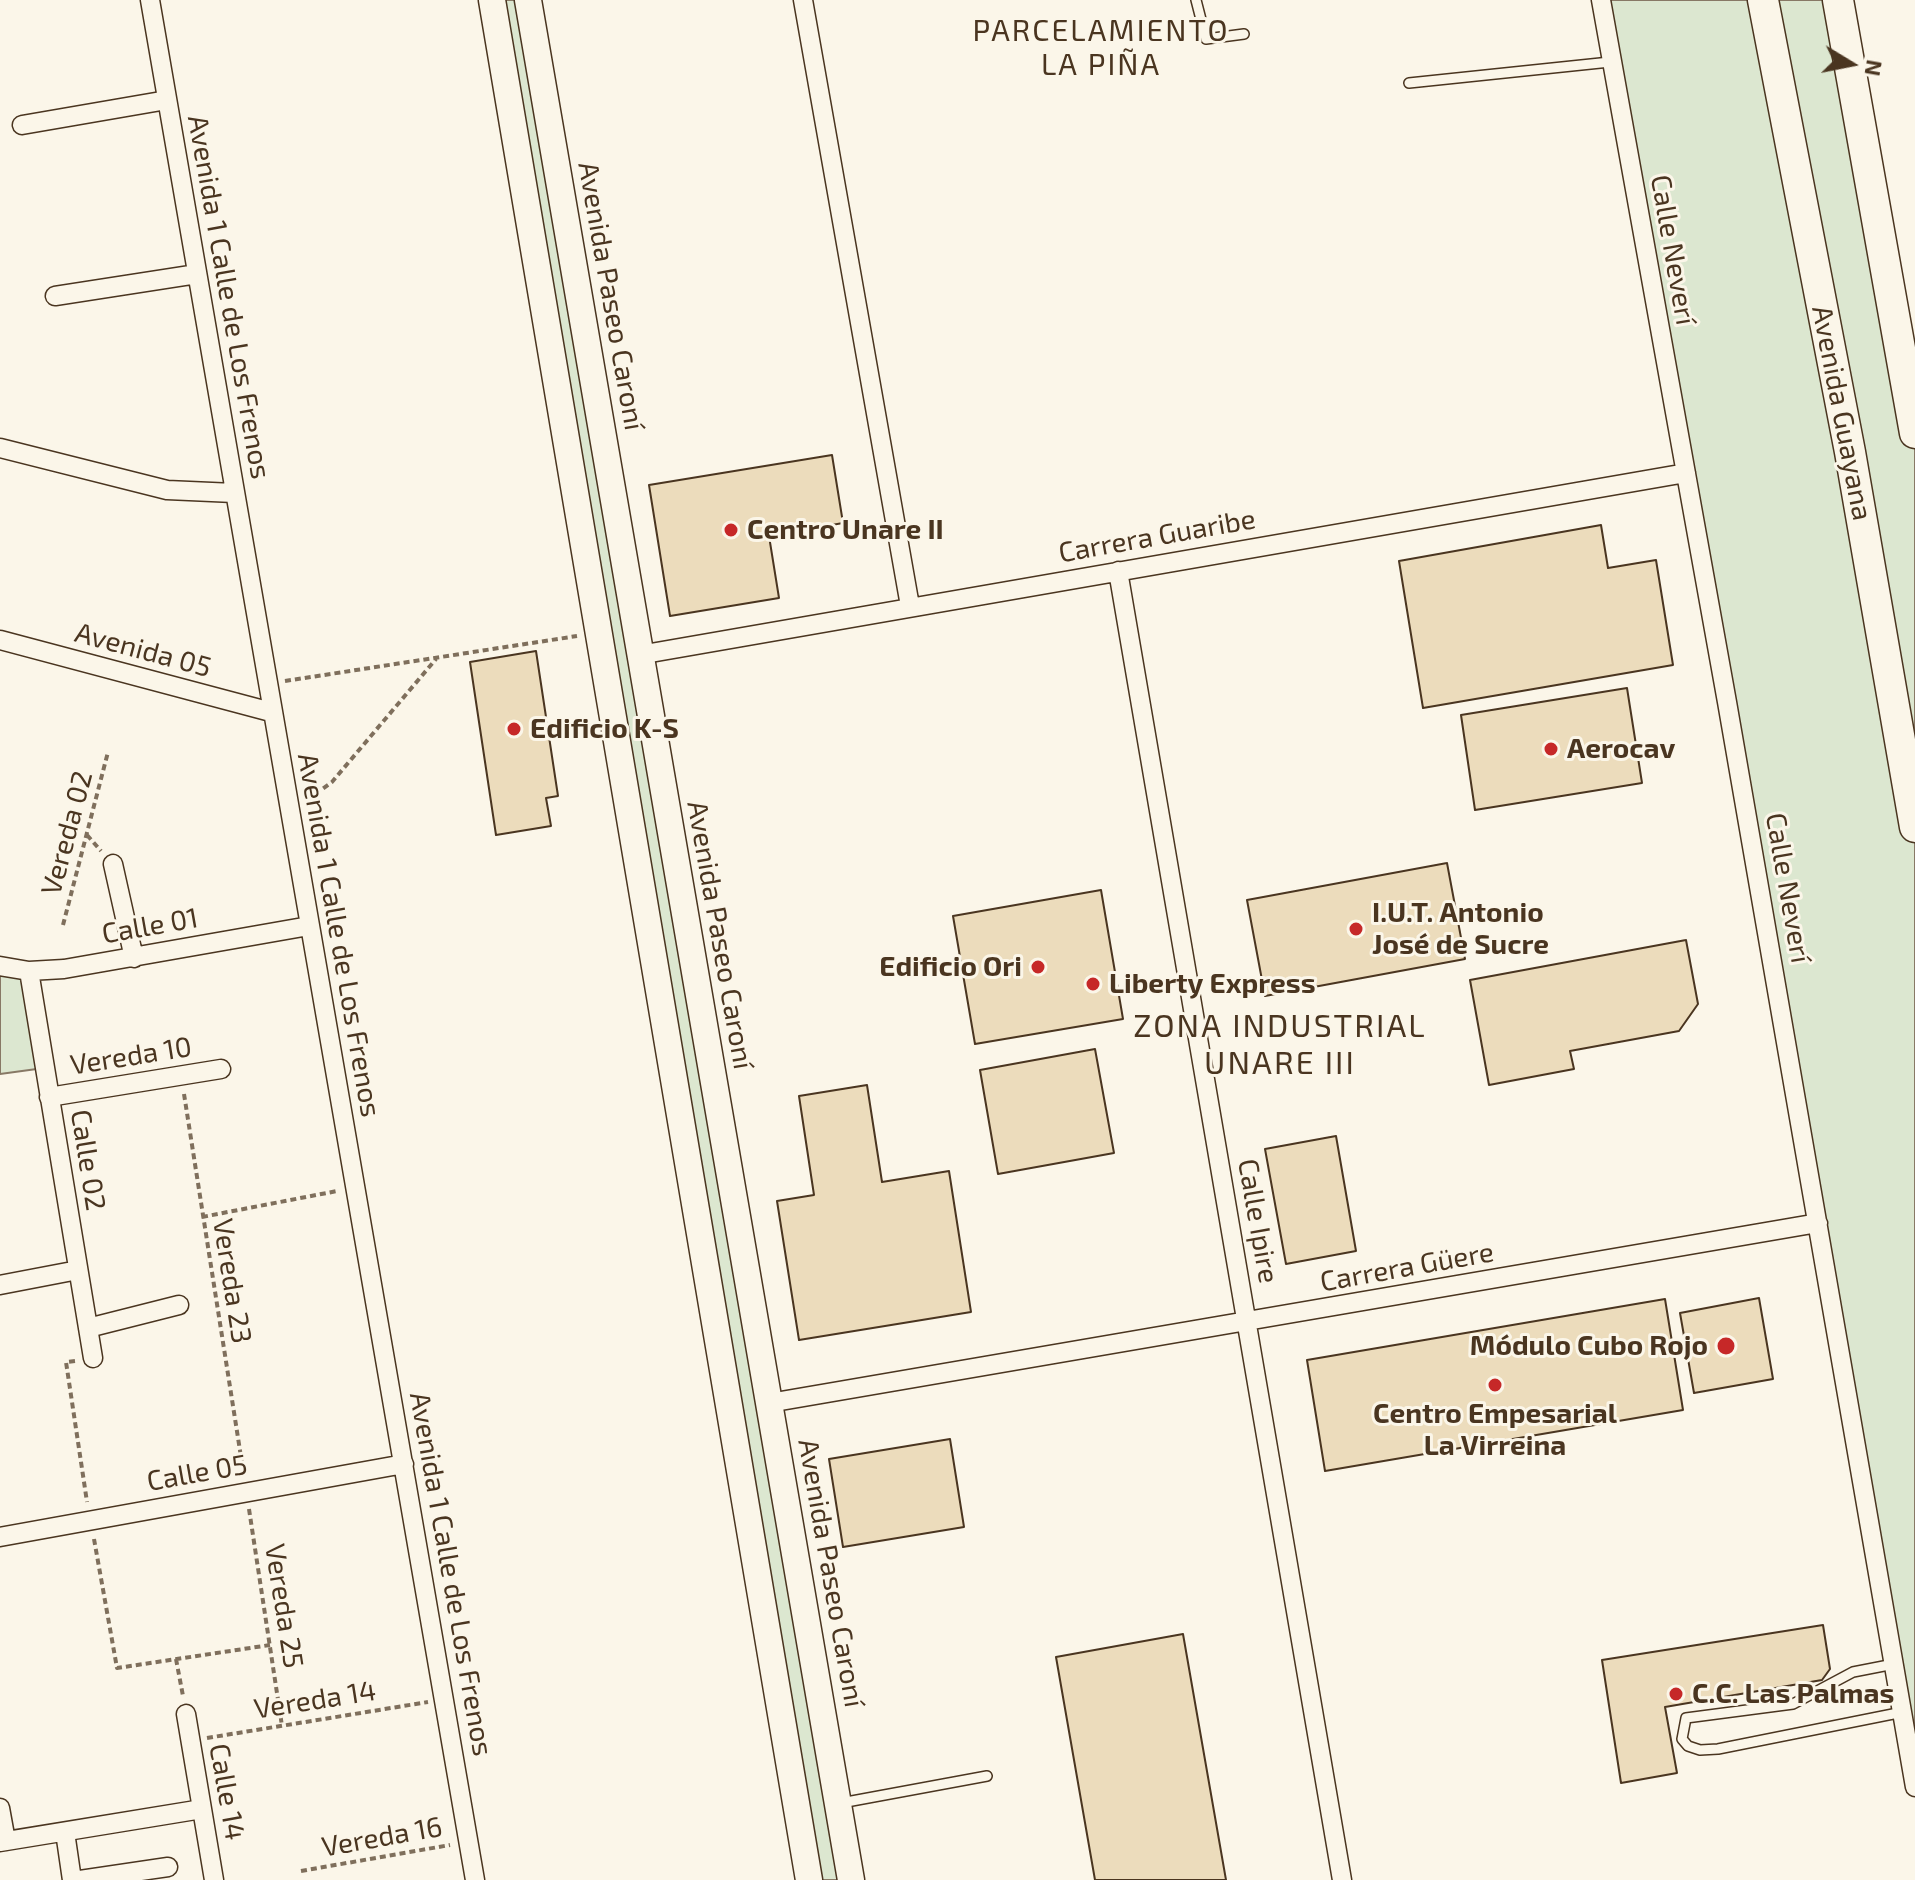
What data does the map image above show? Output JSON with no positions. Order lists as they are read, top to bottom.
{
  "streets": {
    "main road": ["Avenida Guayana"],
    "street": [
      "Calle Neverí",
      "Avenida Paseo Caroní",
      "Avenida 1 Calle de Los Frenos",
      "Carrera Guaribe",
      "Avenida 05",
      "Calle 01",
      "Vereda 10",
      "Calle 02",
      "Calle Ipire",
      "Carrera Güere",
      "Calle 05",
      "Calle 14"
    ],
    "path": [
      "Vereda 02",
      "Vereda 23",
      "Vereda 25",
      "Vereda 14",
      "Vereda 16"
    ]
  },
  "crossings": [
    ["Calle Neverí", "Carrera Guaribe"],
    ["Calle Neverí", "Carrera Güere"],
    ["Avenida Paseo Caroní", "Carrera Guaribe"],
    ["Avenida Paseo Caroní", "Carrera Güere"],
    ["Avenida 1 Calle de Los Frenos", "Avenida 05"],
    ["Avenida 1 Calle de Los Frenos", "Calle 01"],
    ["Avenida 1 Calle de Los Frenos", "Calle 05"],
    ["Avenida 1 Calle de Los Frenos", "Vereda 14"],
    ["Avenida 1 Calle de Los Frenos", "Vereda 16"],
    ["Carrera Guaribe", "Calle Ipire"],
    ["Calle 01", "Calle 02"],
    ["Vereda 10", "Calle 02"],
    ["Vereda 10", "Vereda 23"],
    ["Calle Ipire", "Carrera Güere"],
    ["Vereda 23", "Calle 05"],
    ["Vereda 23", "Vereda 25"],
    ["Calle 05", "Vereda 25"],
    ["Vereda 25", "Vereda 14"],
    ["Vereda 14", "Calle 14"]
  ],
  "districts": ["PARCELAMIENTO LA PIÑA", "ZONA INDUSTRIAL UNARE III"],
  "places": [
    "Centro Unare II",
    "Edificio K-S",
    "Aerocav",
    "I.U.T. Antonio José de Sucre",
    "Edificio Ori",
    "Liberty Express",
    "Módulo Cubo Rojo",
    "Centro Empesarial La Virreina",
    "C.C. Las Palmas"
  ],
  "north": "right"
}
